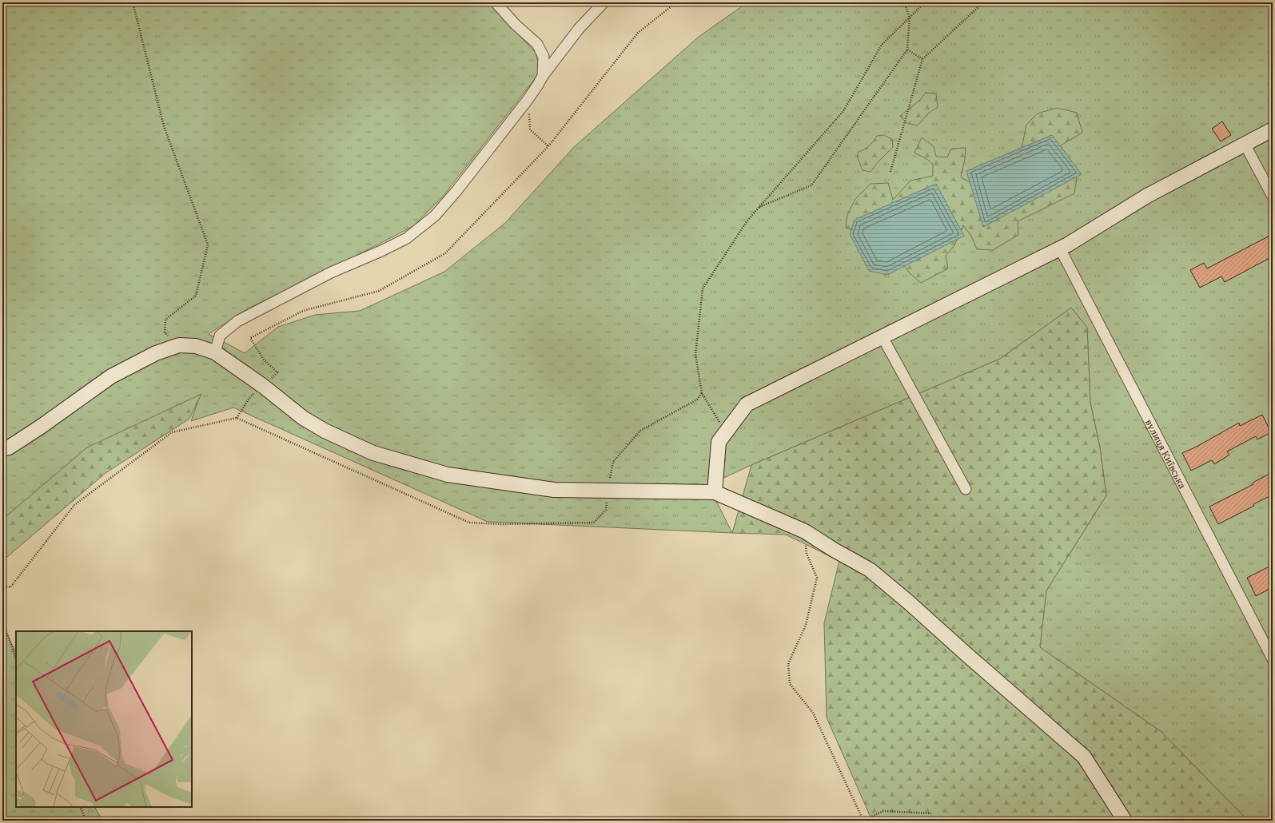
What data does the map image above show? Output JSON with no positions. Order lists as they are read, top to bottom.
{
  "streets": {
    "street": ["вулиця Київська"]
  }
}
